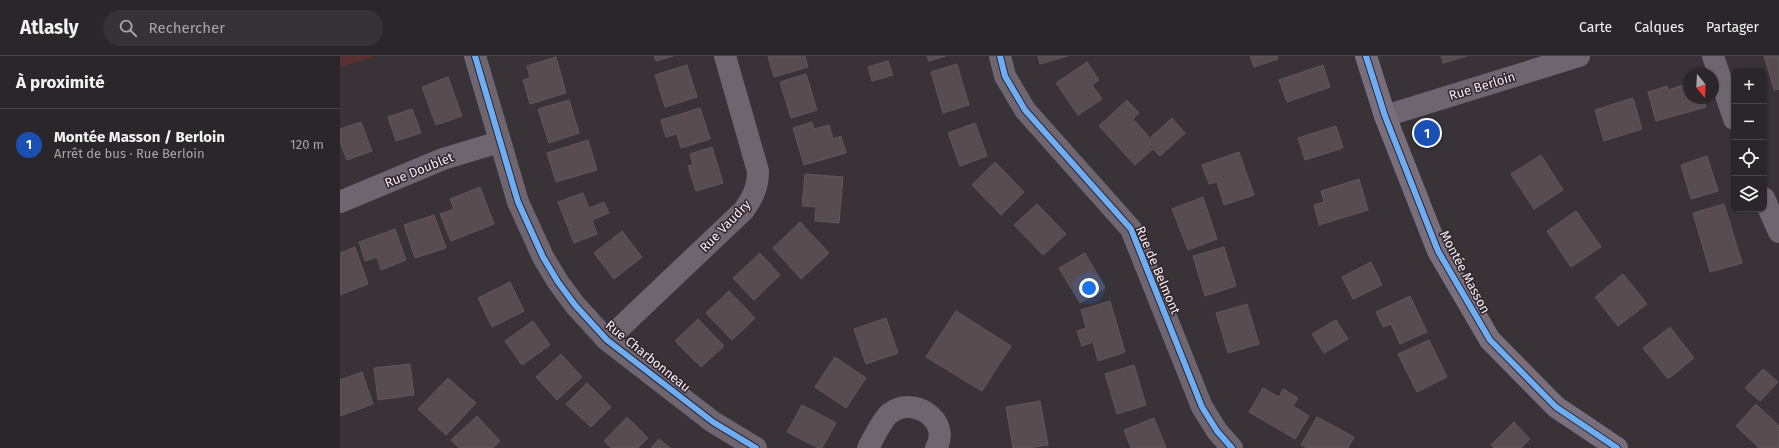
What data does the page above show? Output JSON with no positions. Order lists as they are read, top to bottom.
{
  "streets": {
    "main road": ["Montée Masson"],
    "street": [
      "Rue Berloin",
      "Rue Doublet",
      "Rue Vaudry",
      "Rue de Belmont",
      "Rue Charbonneau"
    ]
  },
  "crossings": [
    ["Rue Berloin", "Montée Masson"],
    ["Rue Doublet", "Rue Charbonneau"],
    ["Rue Vaudry", "Rue Charbonneau"]
  ],
  "north": "bottom",
  "page": {
    "header": "Atlasly",
    "search": "Rechercher",
    "nav": ["Carte", "Calques", "Partager"],
    "heading": "À proximité",
    "map_buttons": ["+", "−"],
    "list": [
      {
        "mark": "1",
        "name": "Montée Masson / Berloin",
        "note": "Arrêt de bus · Rue Berloin",
        "value": "120 m"
      }
    ],
    "pins": "1"
  }
}
